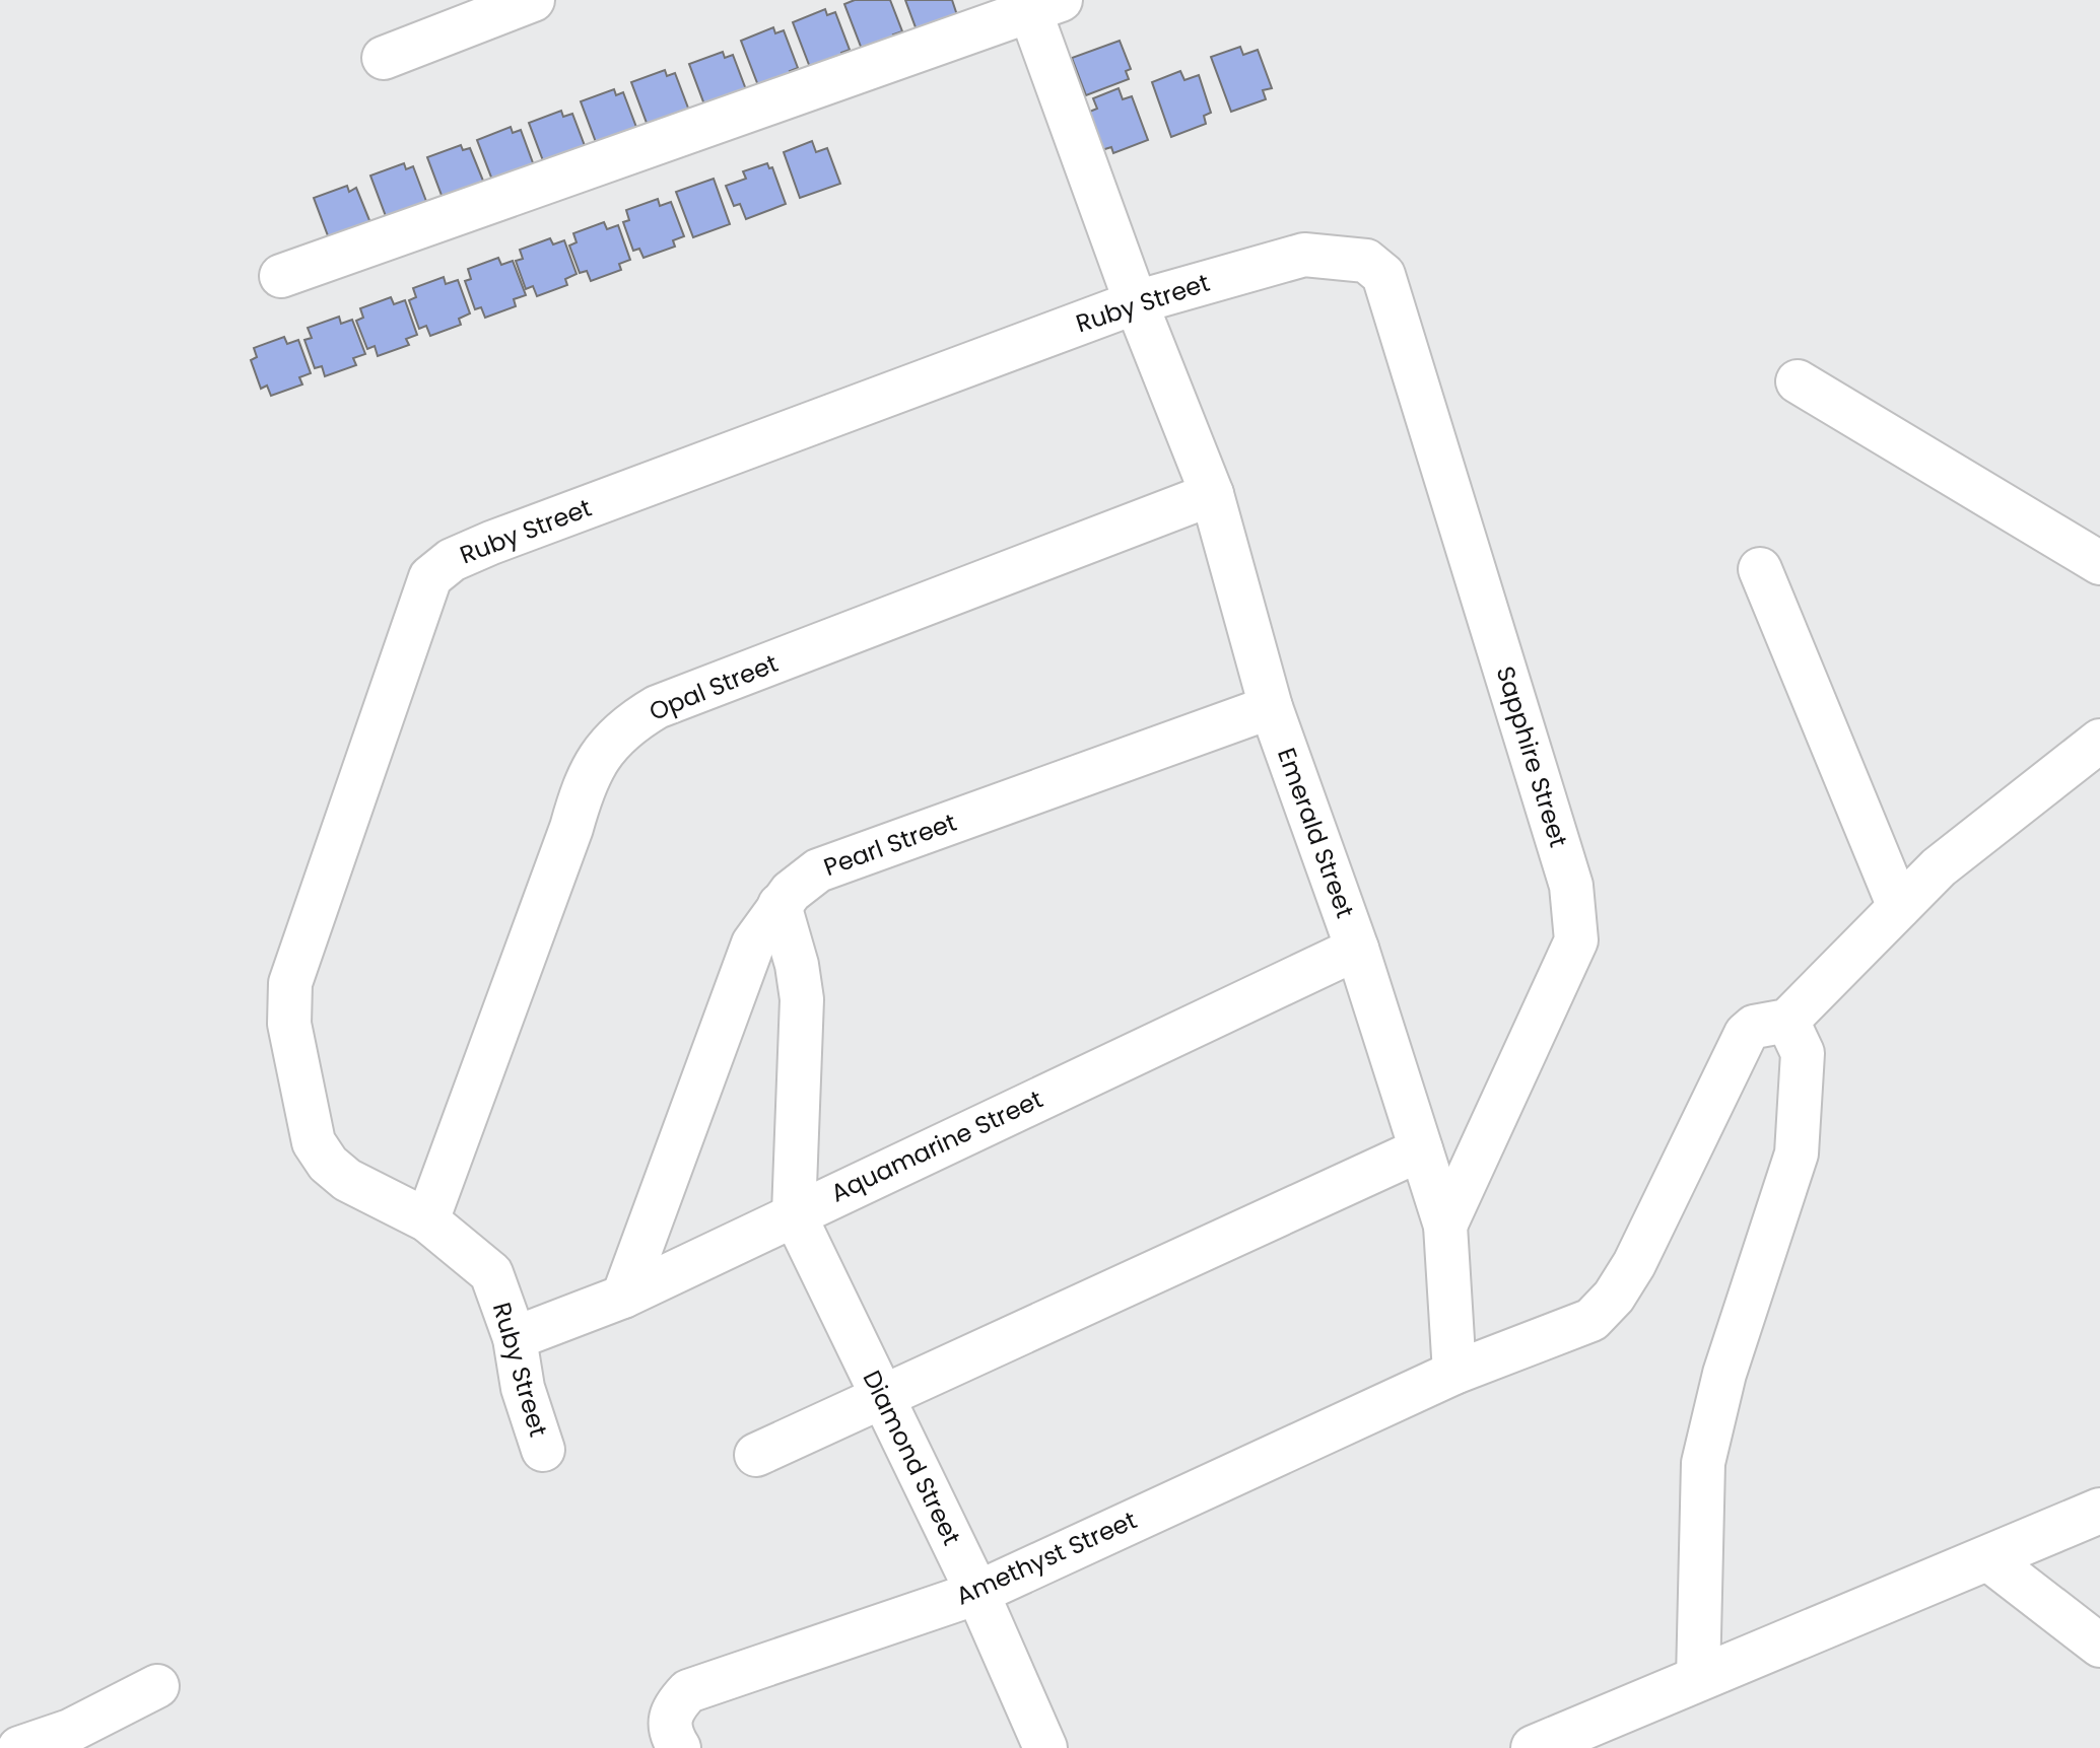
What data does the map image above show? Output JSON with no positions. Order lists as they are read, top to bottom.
{
  "streets": {
    "street": [
      "Ruby Street",
      "Opal Street",
      "Sapphire Street",
      "Emerald Street",
      "Pearl Street",
      "Aquamarine Street",
      "Diamond Street",
      "Amethyst Street"
    ]
  },
  "crossings": [
    ["Ruby Street", "Opal Street"],
    ["Ruby Street", "Sapphire Street"],
    ["Ruby Street", "Emerald Street"],
    ["Ruby Street", "Aquamarine Street"],
    ["Opal Street", "Emerald Street"],
    ["Sapphire Street", "Emerald Street"],
    ["Emerald Street", "Pearl Street"],
    ["Emerald Street", "Aquamarine Street"],
    ["Emerald Street", "Amethyst Street"],
    ["Pearl Street", "Aquamarine Street"],
    ["Aquamarine Street", "Diamond Street"],
    ["Diamond Street", "Amethyst Street"]
  ]
}
